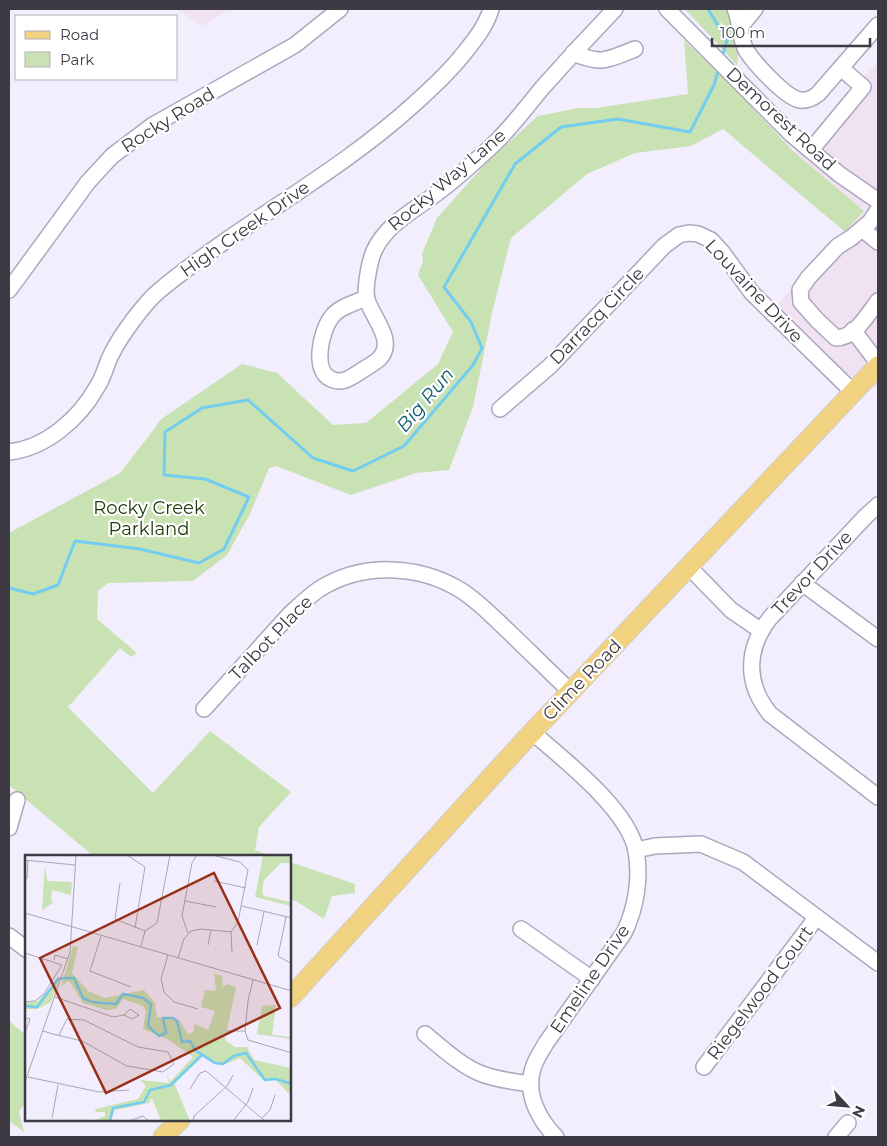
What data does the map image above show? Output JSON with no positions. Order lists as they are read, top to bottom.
{
  "streets": {
    "main road": ["Clime Road"],
    "street": [
      "Demorest Road",
      "Rocky Road",
      "Rocky Way Lane",
      "High Creek Drive",
      "Louvaine Drive",
      "Darracq Circle",
      "Trevor Drive",
      "Talbot Place",
      "Emeline Drive",
      "Riegelwood Court"
    ]
  },
  "crossings": [
    ["Louvaine Drive", "Darracq Circle"],
    ["Louvaine Drive", "Clime Road"],
    ["Talbot Place", "Clime Road"],
    ["Clime Road", "Emeline Drive"]
  ],
  "water": ["Big Run"],
  "parks": ["Rocky Creek Parkland"],
  "legend": ["Road", "Park"],
  "scale_bar": "100 m",
  "north": "bottom right"
}
